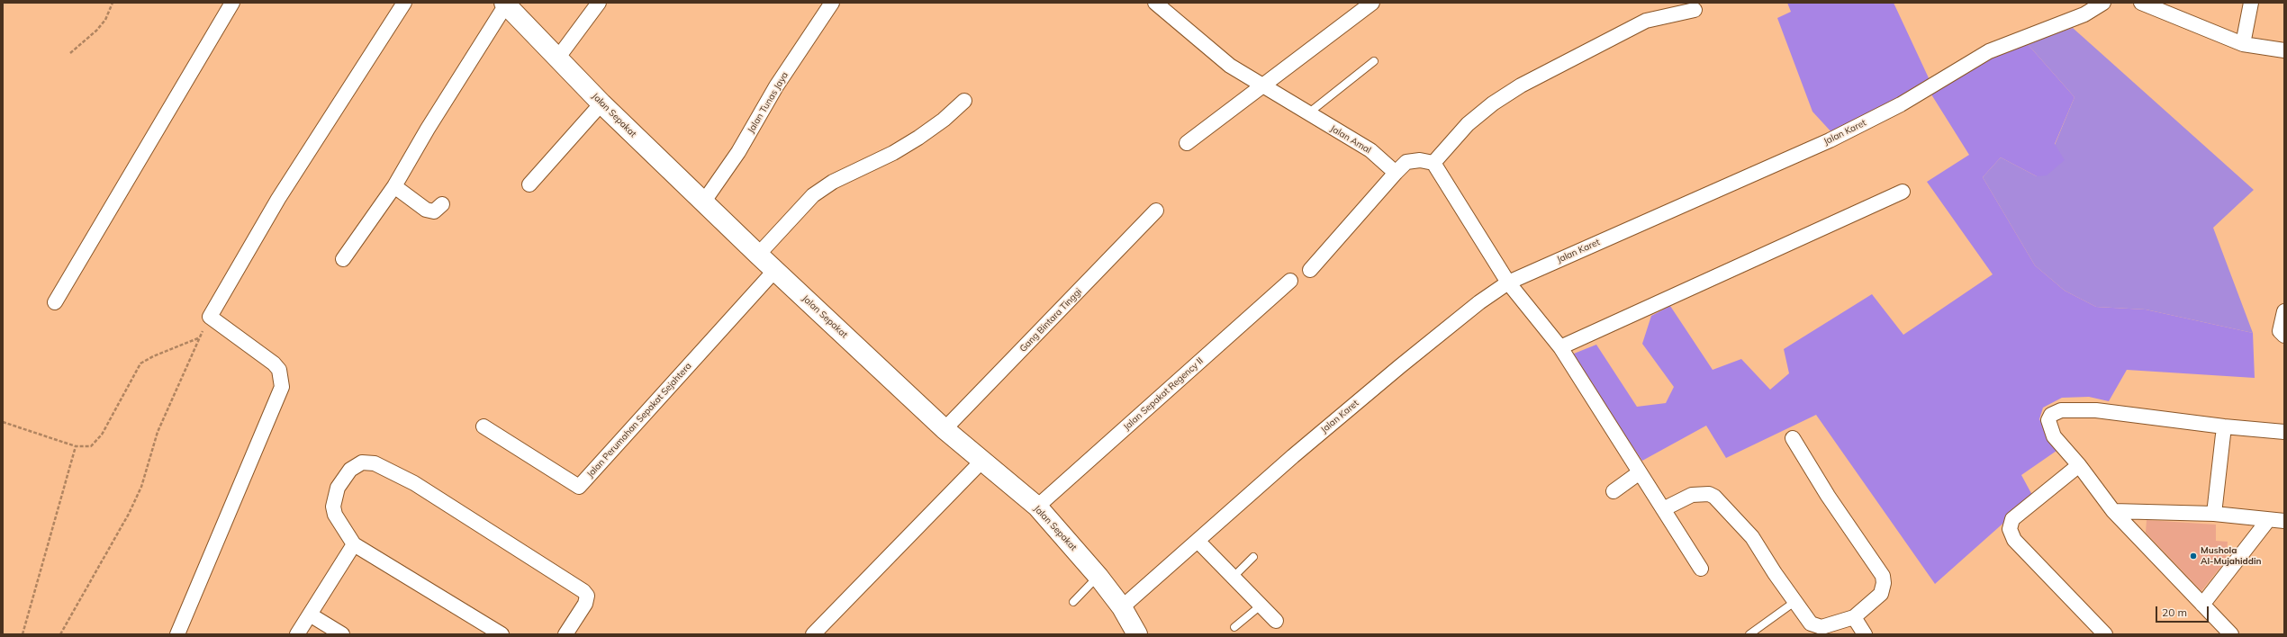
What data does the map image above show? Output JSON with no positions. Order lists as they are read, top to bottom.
{
  "streets": {
    "main road": ["Jalan Sepakat"],
    "street": [
      "Jalan Tunas Jaya",
      "Jalan Karet",
      "Jalan Amal",
      "Gang Bintara Tinggi",
      "Jalan Sepakat Regency II",
      "Jalan Perumahan Sepakat Sejahtera"
    ]
  },
  "crossings": [
    ["Jalan Tunas Jaya", "Jalan Sepakat"],
    ["Jalan Sepakat", "Jalan Karet"],
    ["Jalan Sepakat", "Gang Bintara Tinggi"],
    ["Jalan Sepakat", "Jalan Sepakat Regency II"],
    ["Jalan Sepakat", "Jalan Perumahan Sepakat Sejahtera"]
  ],
  "places": ["Mushola Al-Mujahiddin"],
  "scale_bar": "20 m"
}
